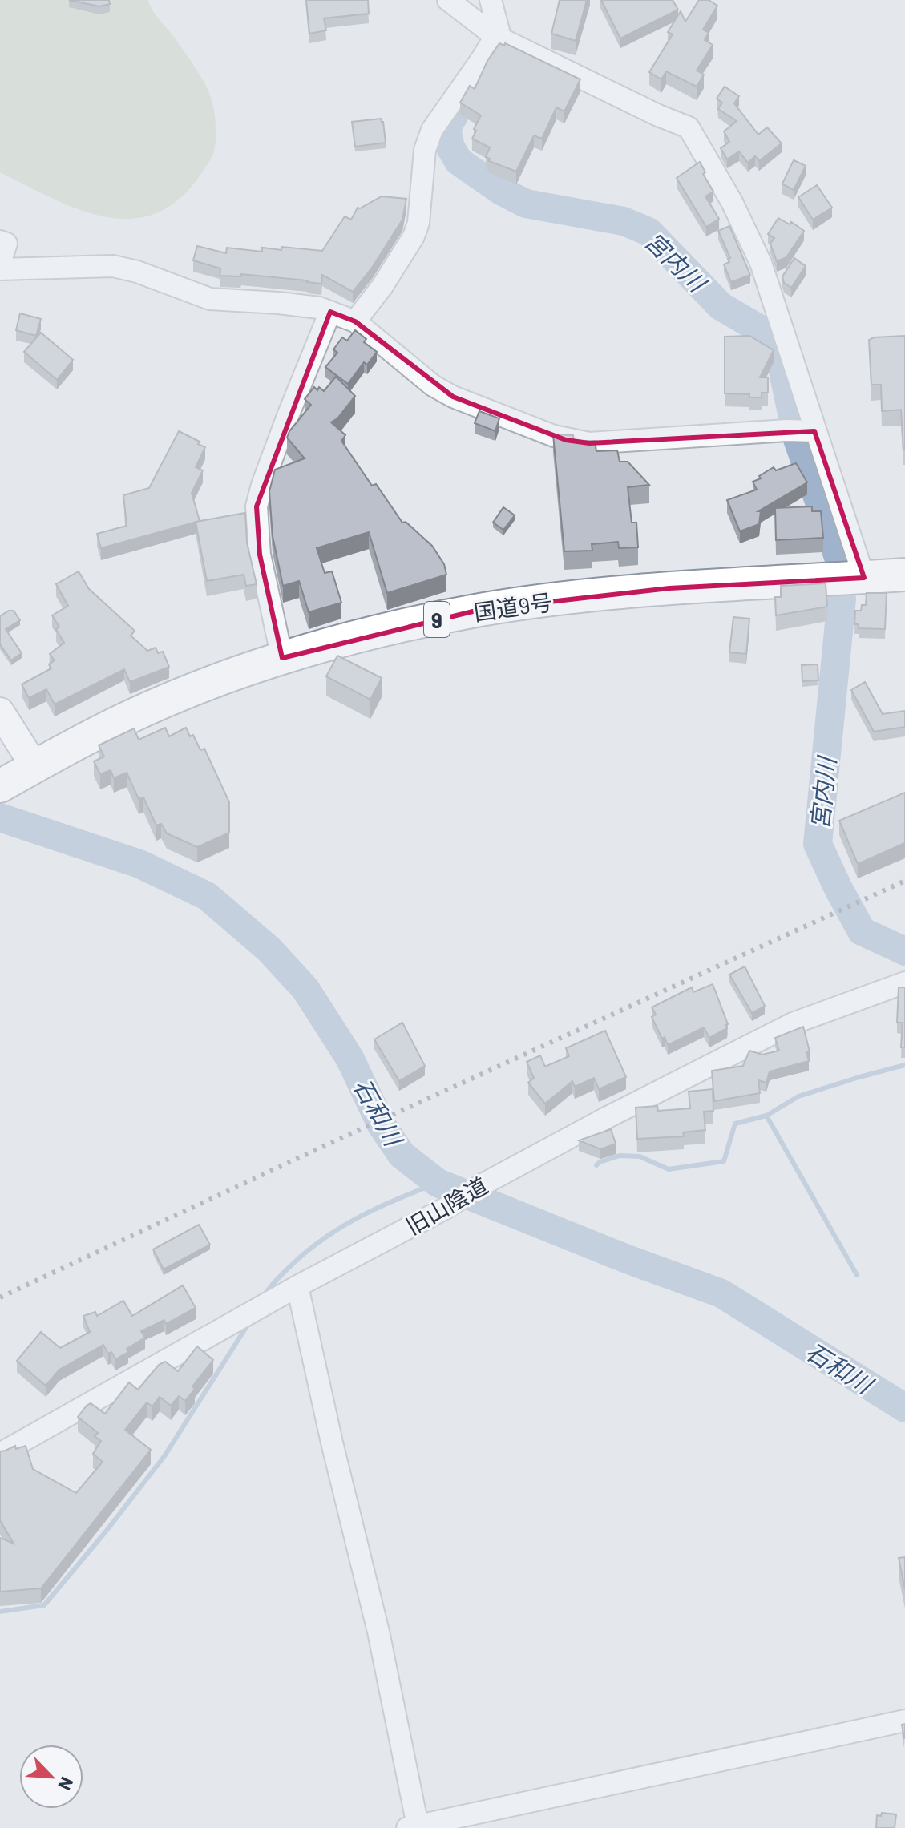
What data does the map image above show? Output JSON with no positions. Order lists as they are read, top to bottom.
{
  "streets": {
    "highway": ["国道9号", "9"],
    "street": ["旧山陰道"]
  },
  "water": ["宮内川", "石和川"],
  "north": "bottom right"
}
